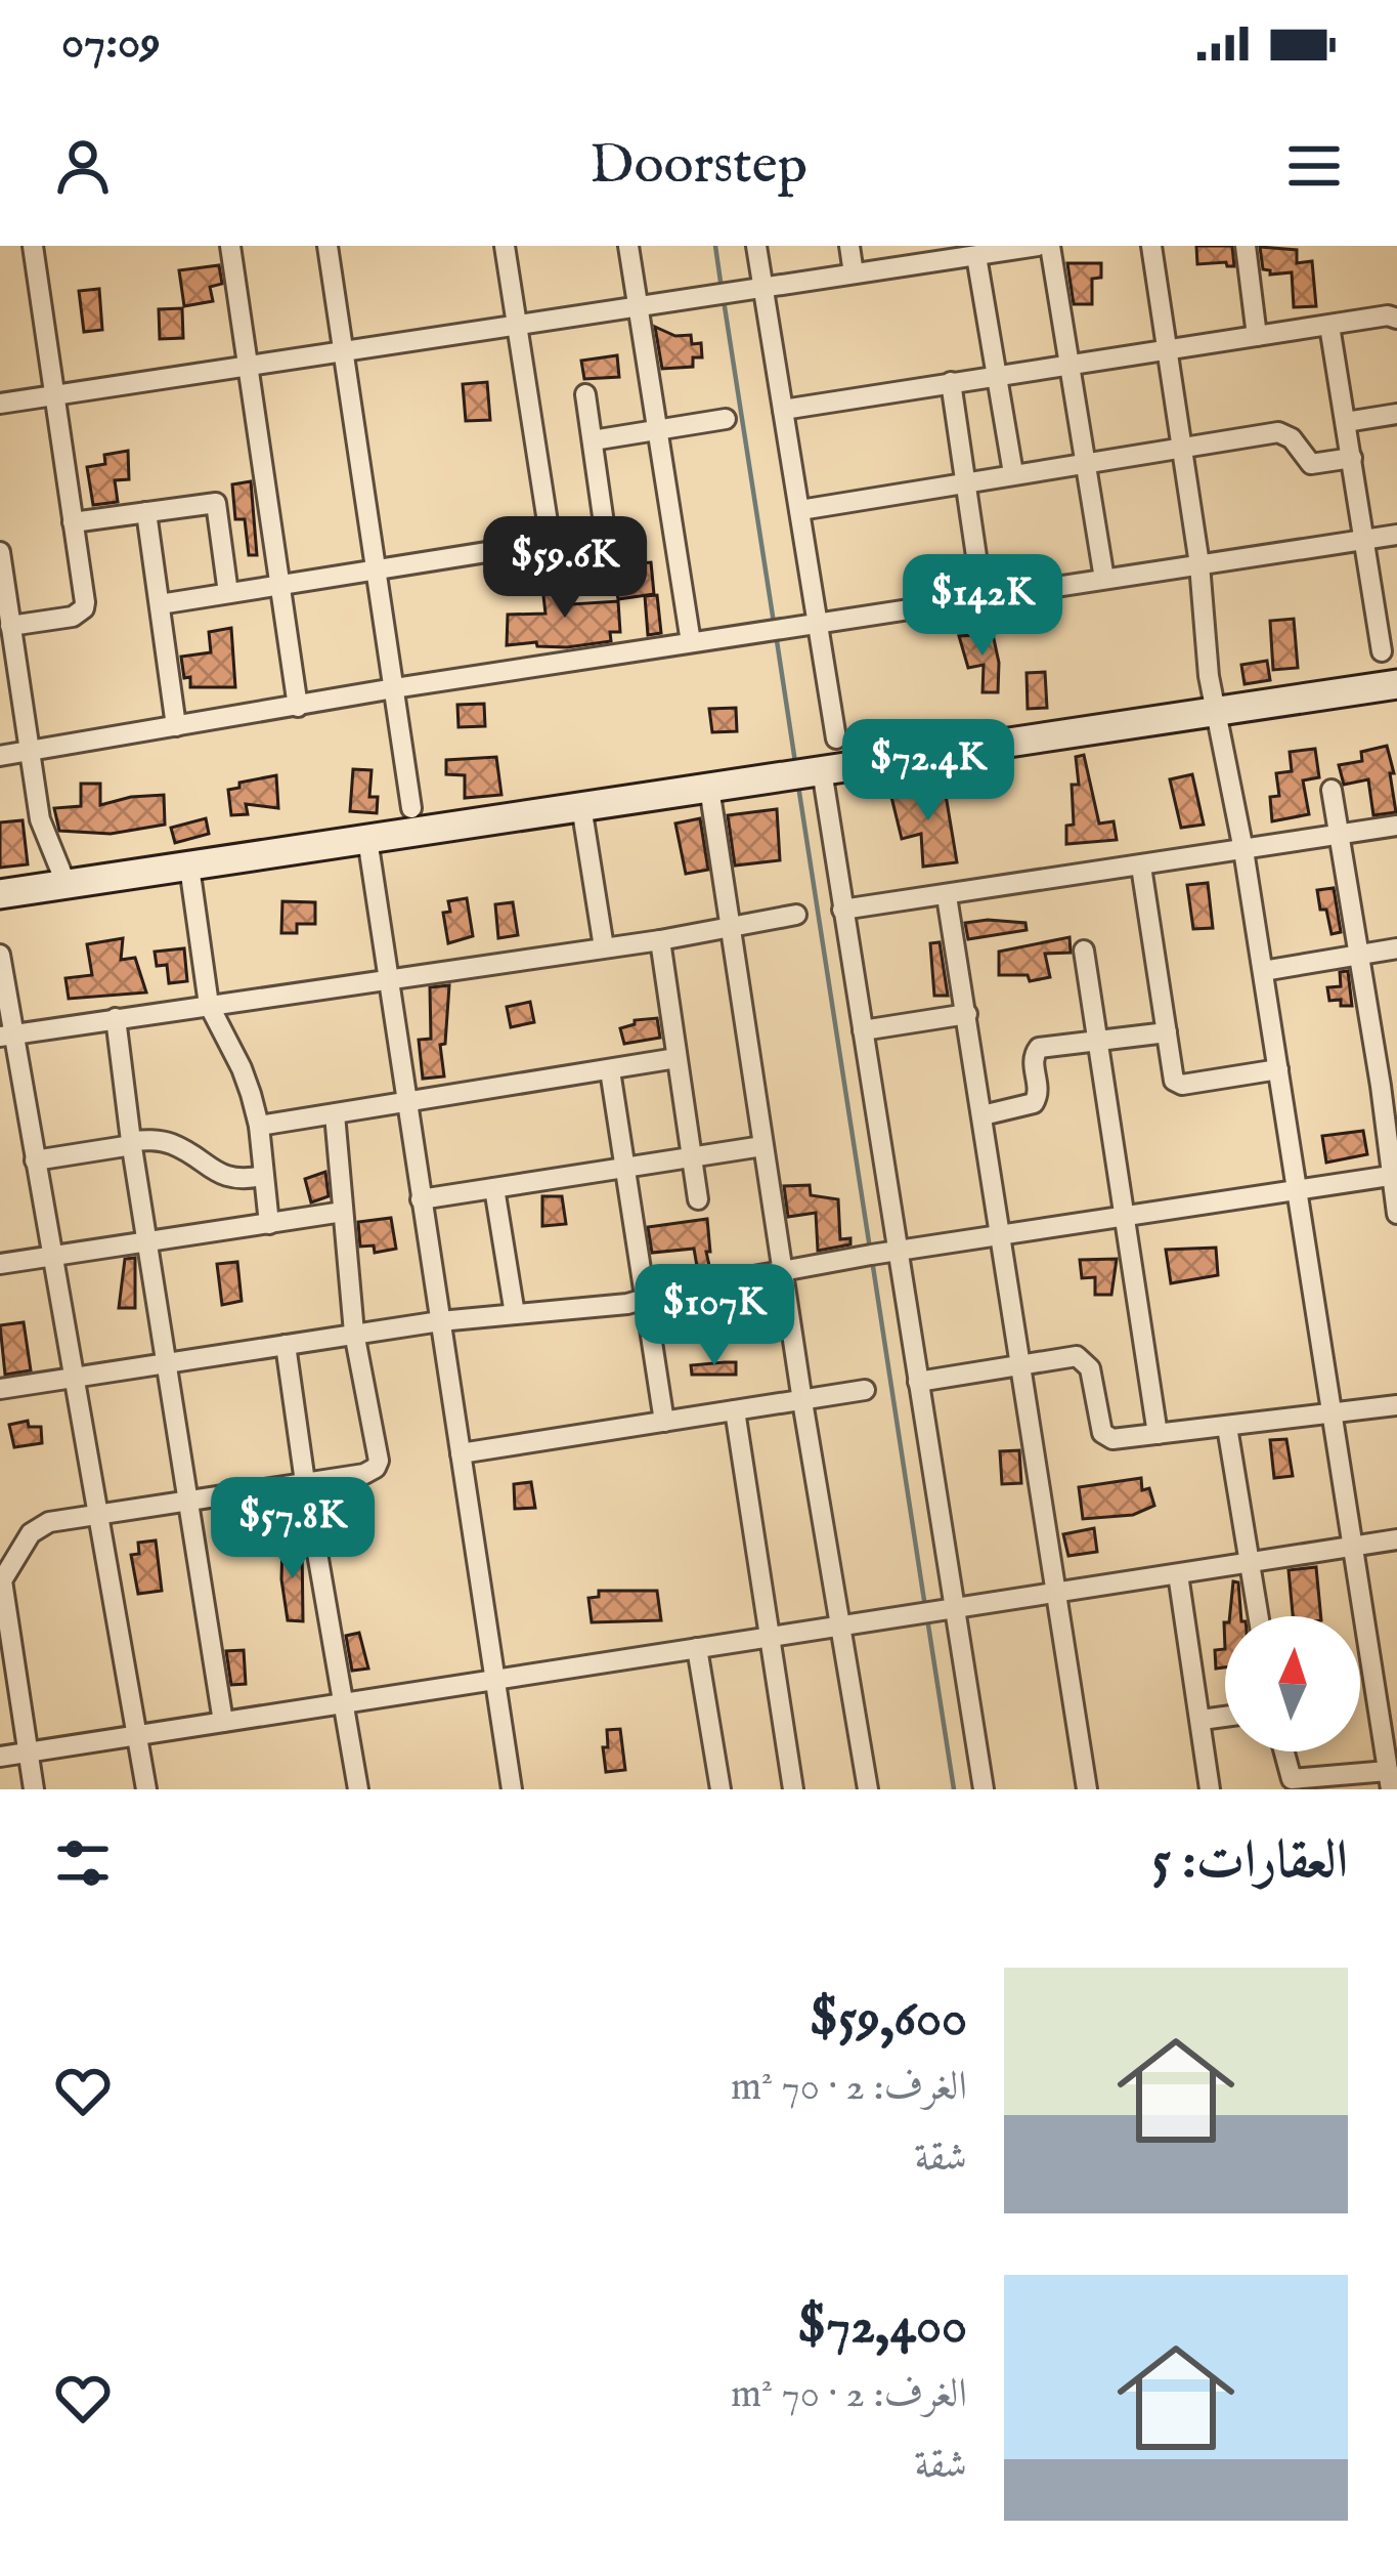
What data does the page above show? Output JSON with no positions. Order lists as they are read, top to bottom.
{
  "north": "top",
  "page": {
    "status": "07:09",
    "header": "Doorstep",
    "price": [
      "$59.6K",
      "$142K",
      "$72.4K",
      "$107K",
      "$57.8K"
    ],
    "heading": "العقارات: 5",
    "list": [
      {
        "name": "$59,600",
        "note": "الغرف: 2 · 70 m² · شقة"
      },
      {
        "name": "$72,400",
        "note": "الغرف: 2 · 70 m² · شقة"
      }
    ]
  }
}
